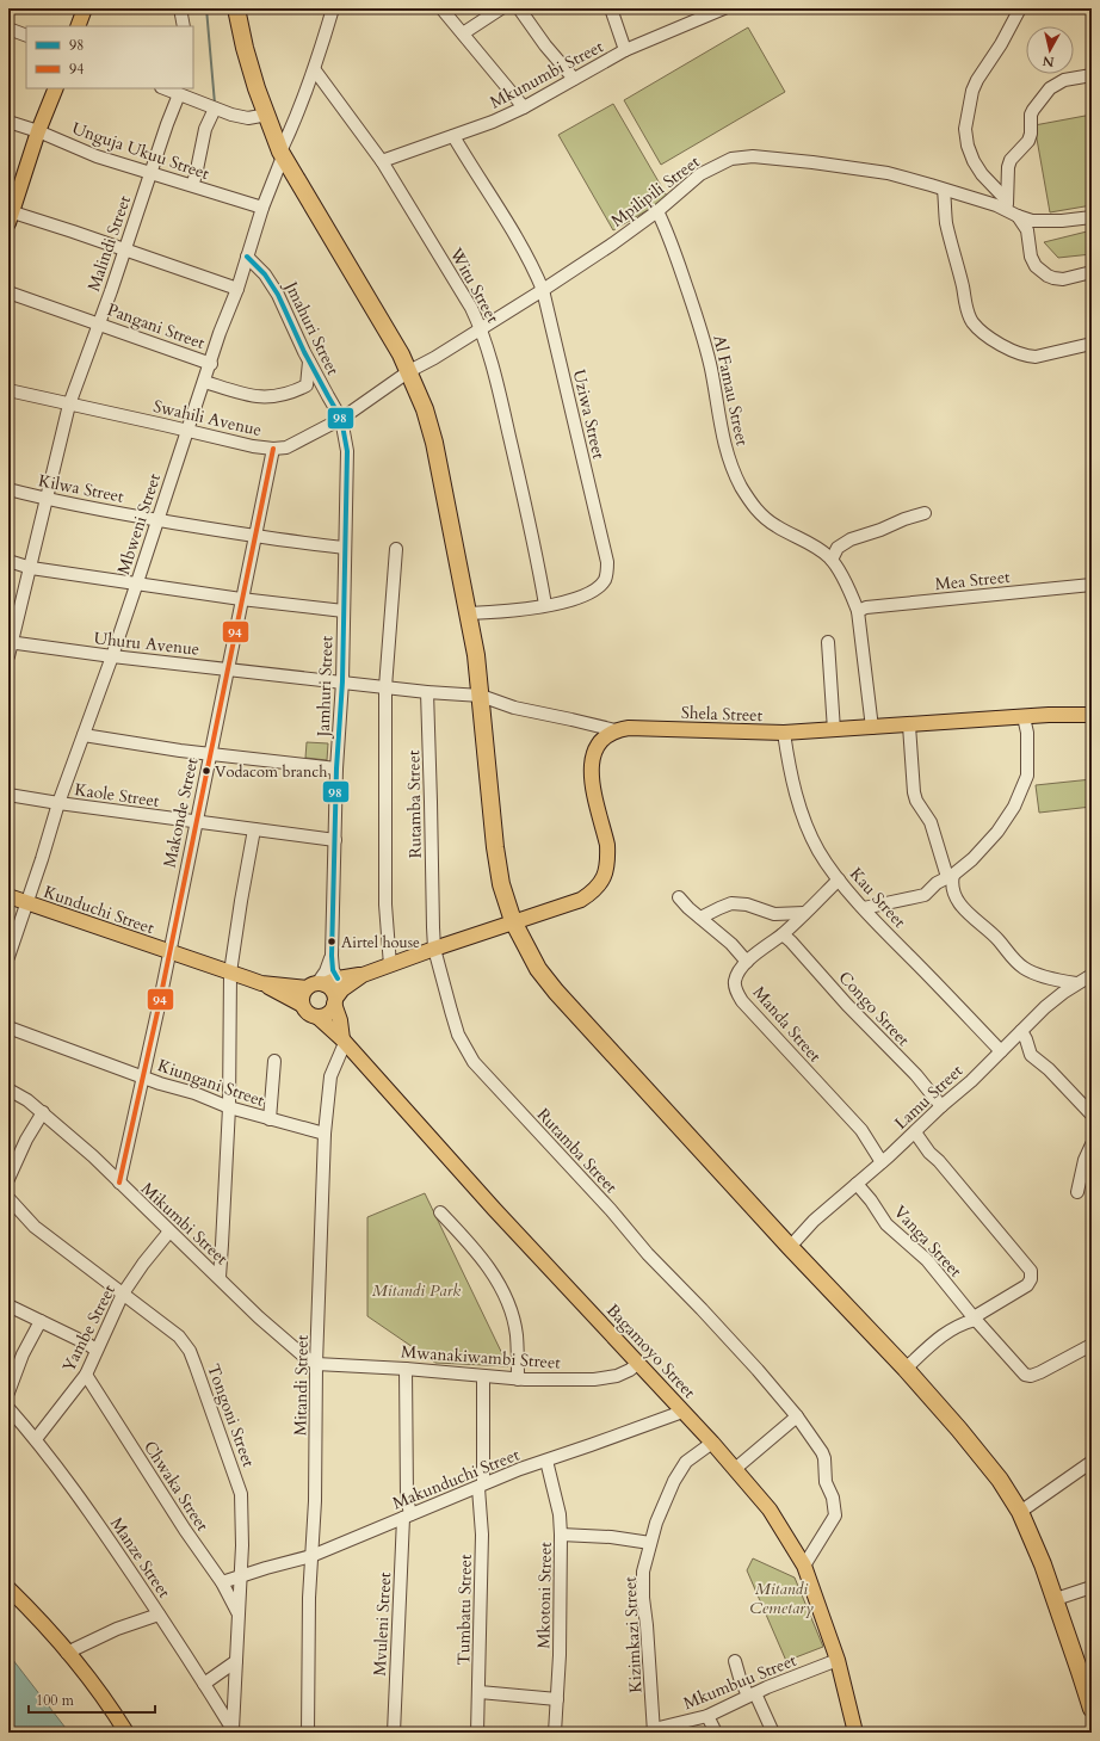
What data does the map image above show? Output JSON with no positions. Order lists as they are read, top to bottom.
{
  "streets": {
    "main road": ["Shela Street", "Kunduchi Street", "Bagamoyo Street"],
    "street": [
      "Mkunumbi Street",
      "Unguja Ukuu Street",
      "Mpilipili Street",
      "Malindi Street",
      "Witu Street",
      "Pangani Street",
      "Jmahuri Street",
      "Al Famau Street",
      "Uziwa Street",
      "Swahili Avenue",
      "Kilwa Street",
      "Mbweni Street",
      "Mea Street",
      "Uhuru Avenue",
      "Jamhuri Street",
      "Kaole Street",
      "Rutamba Street",
      "Makonde Street",
      "Kau Street",
      "Congo Street",
      "Manda Street",
      "Kiungani Street",
      "Lamu Street",
      "Mikumbi Street",
      "Vanga Street",
      "Yambe Street",
      "Mwanakiwambi Street",
      "Mitandi Street",
      "Tongoni Street",
      "Makunduchi Street",
      "Chwaka Street",
      "Manze Street",
      "Mkotoni Street",
      "Tumbatu Street",
      "Mvuleni Street",
      "Kizimkazi Street",
      "Mkumbuu Street"
    ]
  },
  "crossings": [
    ["Mkunumbi Street", "Witu Street"],
    ["Mkunumbi Street", "Uziwa Street"],
    ["Unguja Ukuu Street", "Malindi Street"],
    ["Unguja Ukuu Street", "Mbweni Street"],
    ["Mpilipili Street", "Witu Street"],
    ["Mpilipili Street", "Al Famau Street"],
    ["Mpilipili Street", "Uziwa Street"],
    ["Mpilipili Street", "Swahili Avenue"],
    ["Malindi Street", "Pangani Street"],
    ["Malindi Street", "Swahili Avenue"],
    ["Malindi Street", "Kilwa Street"],
    ["Malindi Street", "Uhuru Avenue"],
    ["Witu Street", "Uziwa Street"],
    ["Witu Street", "Mbweni Street"],
    ["Pangani Street", "Mbweni Street"],
    ["Jmahuri Street", "Swahili Avenue"],
    ["Jmahuri Street", "Mbweni Street"],
    ["Jmahuri Street", "Jamhuri Street"],
    ["Al Famau Street", "Mea Street"],
    ["Al Famau Street", "Shela Street"],
    ["Swahili Avenue", "Mbweni Street"],
    ["Swahili Avenue", "Jamhuri Street"],
    ["Swahili Avenue", "Makonde Street"],
    ["Kilwa Street", "Mbweni Street"],
    ["Kilwa Street", "Jamhuri Street"],
    ["Kilwa Street", "Makonde Street"],
    ["Mbweni Street", "Uhuru Avenue"],
    ["Mbweni Street", "Kaole Street"],
    ["Mbweni Street", "Kunduchi Street"],
    ["Uhuru Avenue", "Jamhuri Street"],
    ["Uhuru Avenue", "Shela Street"],
    ["Uhuru Avenue", "Rutamba Street"],
    ["Uhuru Avenue", "Makonde Street"],
    ["Jamhuri Street", "Kaole Street"],
    ["Shela Street", "Kau Street"],
    ["Kaole Street", "Makonde Street"],
    ["Rutamba Street", "Bagamoyo Street"],
    ["Makonde Street", "Kunduchi Street"],
    ["Makonde Street", "Kiungani Street"],
    ["Makonde Street", "Mikumbi Street"],
    ["Kau Street", "Manda Street"],
    ["Kau Street", "Lamu Street"],
    ["Congo Street", "Manda Street"],
    ["Congo Street", "Lamu Street"],
    ["Manda Street", "Lamu Street"],
    ["Kiungani Street", "Mitandi Street"],
    ["Lamu Street", "Vanga Street"],
    ["Mikumbi Street", "Yambe Street"],
    ["Mikumbi Street", "Mwanakiwambi Street"],
    ["Mikumbi Street", "Mitandi Street"],
    ["Yambe Street", "Tongoni Street"],
    ["Yambe Street", "Chwaka Street"],
    ["Yambe Street", "Manze Street"],
    ["Bagamoyo Street", "Mwanakiwambi Street"],
    ["Bagamoyo Street", "Mitandi Street"],
    ["Bagamoyo Street", "Makunduchi Street"],
    ["Bagamoyo Street", "Kizimkazi Street"],
    ["Bagamoyo Street", "Mkumbuu Street"],
    ["Mwanakiwambi Street", "Mitandi Street"],
    ["Mwanakiwambi Street", "Tumbatu Street"],
    ["Mwanakiwambi Street", "Mvuleni Street"],
    ["Mitandi Street", "Makunduchi Street"],
    ["Tongoni Street", "Makunduchi Street"],
    ["Tongoni Street", "Chwaka Street"],
    ["Tongoni Street", "Manze Street"],
    ["Makunduchi Street", "Chwaka Street"],
    ["Makunduchi Street", "Mkotoni Street"],
    ["Makunduchi Street", "Tumbatu Street"],
    ["Makunduchi Street", "Mvuleni Street"],
    ["Kizimkazi Street", "Mkumbuu Street"]
  ],
  "parks": ["Mitandi Park", "Mitandi Cemetary"],
  "places": ["Vodacom branch", "Airtel house"],
  "lines": ["transit line 98", "transit line 94"],
  "legend": ["98", "94"],
  "scale_bar": "100 m",
  "north": "bottom"
}
